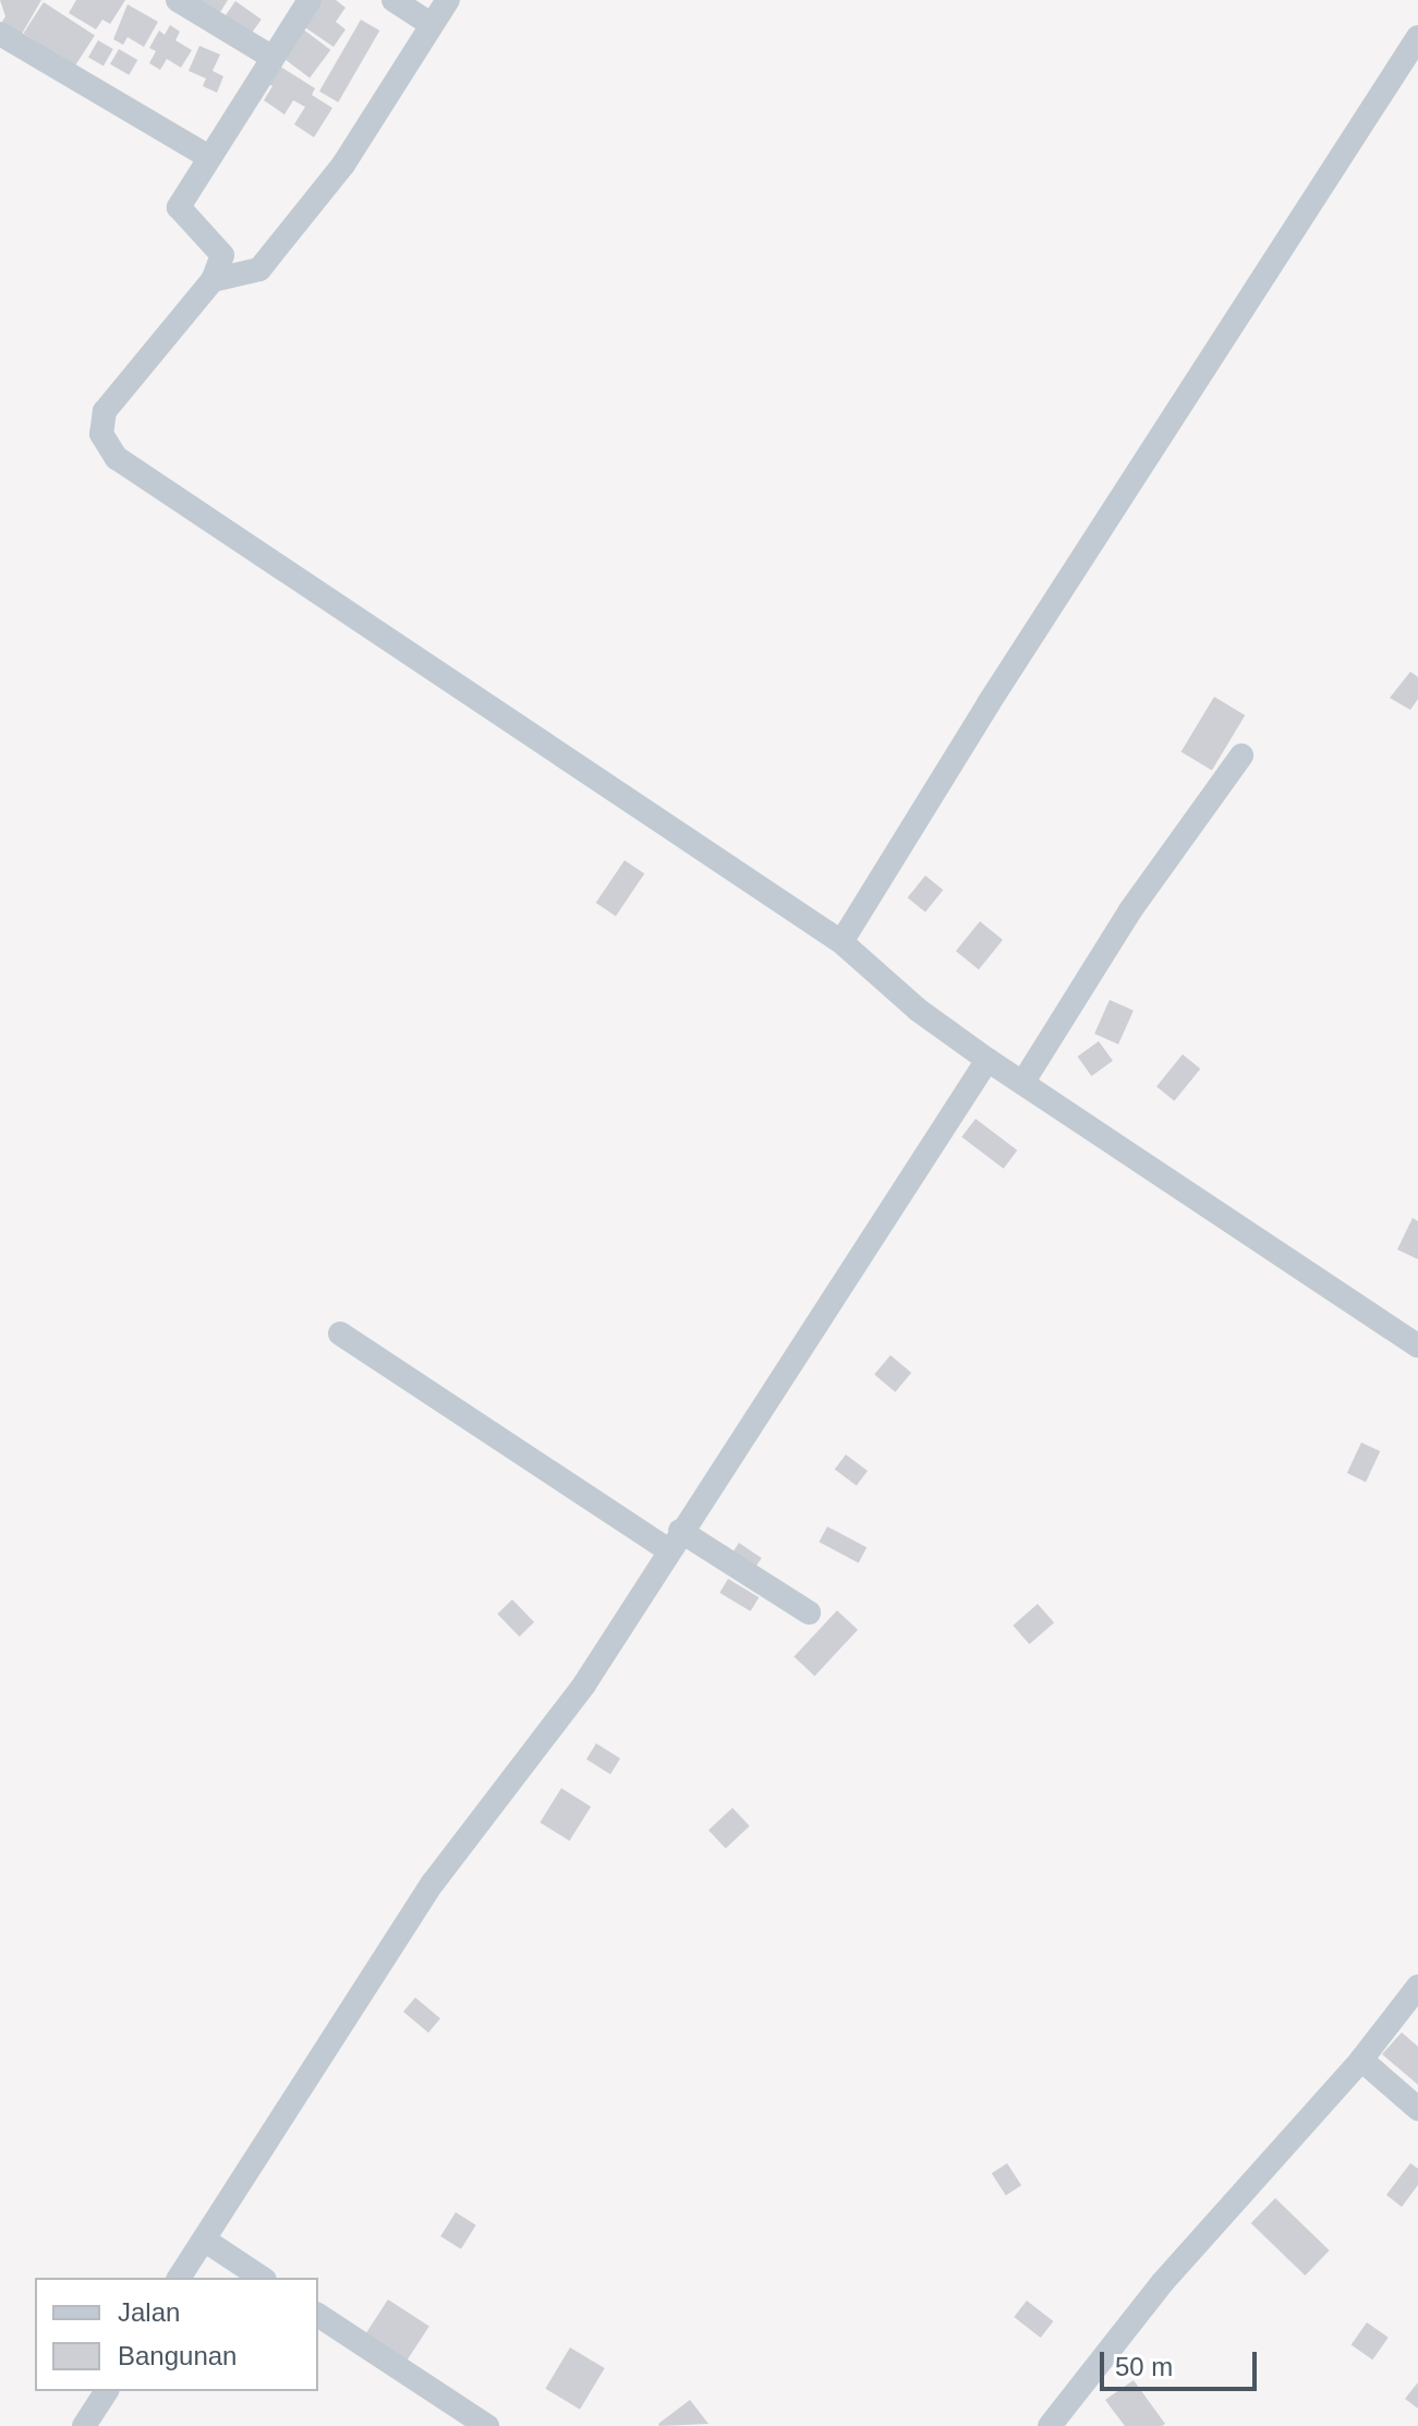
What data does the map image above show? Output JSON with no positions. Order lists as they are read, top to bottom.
{
  "legend": ["Jalan", "Bangunan"],
  "scale_bar": "50 m"
}
